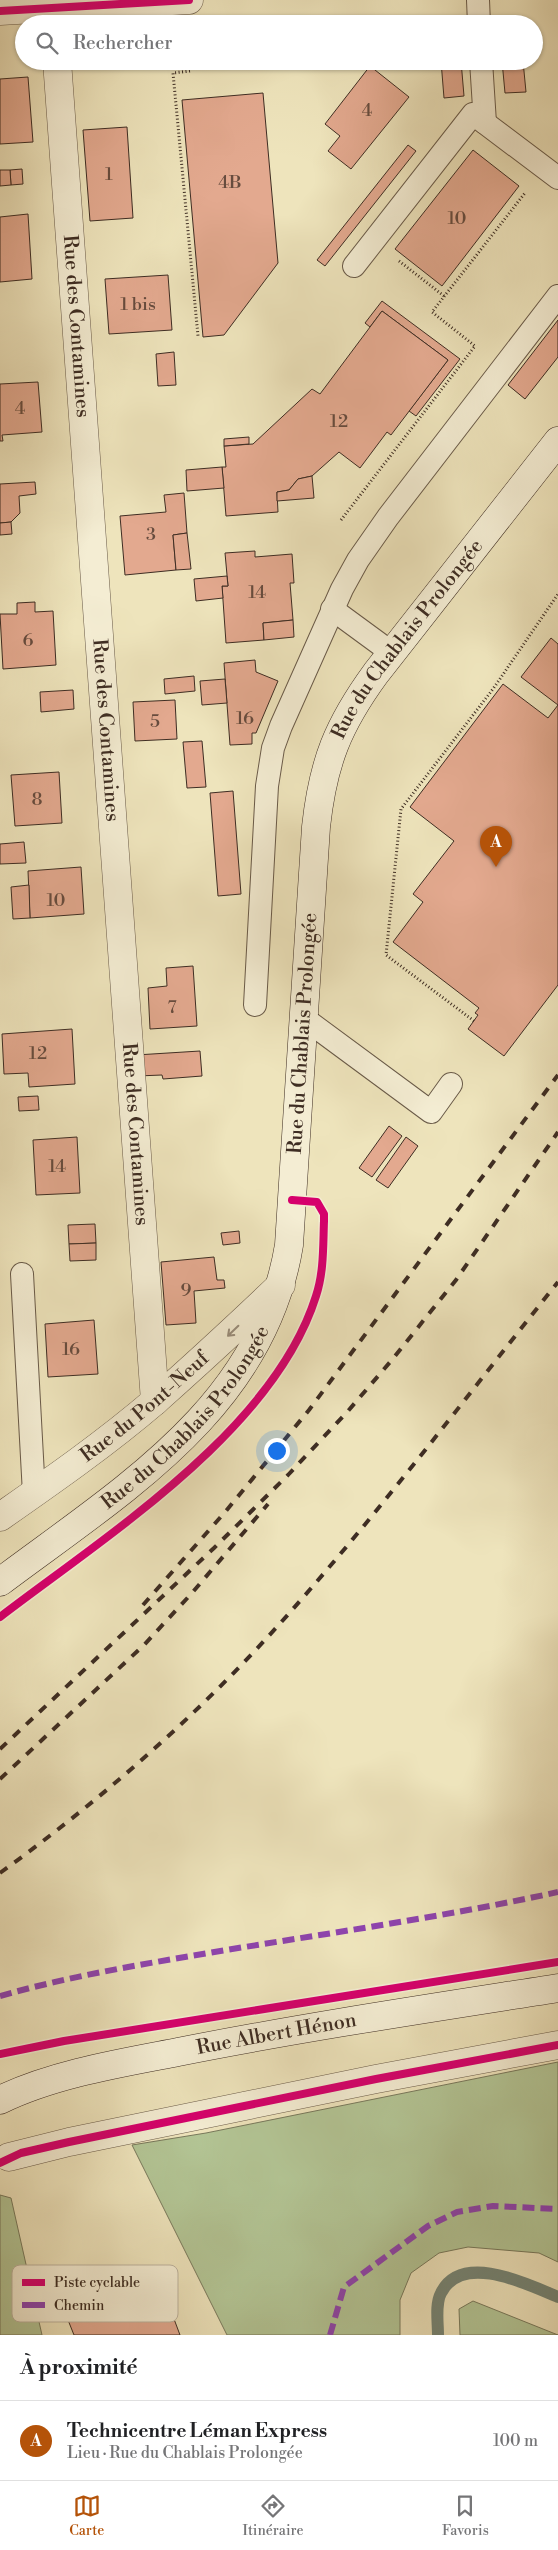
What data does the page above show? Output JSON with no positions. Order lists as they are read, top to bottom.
{
  "streets": {
    "street": [
      "Rue des Contamines",
      "Rue du Chablais Prolongée",
      "Rue du Pont-Neuf",
      "Rue Albert Hénon"
    ]
  },
  "crossings": [
    ["Rue des Contamines", "Rue du Pont-Neuf"],
    ["Rue du Chablais Prolongée", "Rue du Pont-Neuf"]
  ],
  "one_way": ["Rue du Pont-Neuf"],
  "house_numbers": [
    "4",
    "1",
    "4B",
    "10",
    "1 bis",
    "4",
    "12",
    "3",
    "14",
    "6",
    "16",
    "5",
    "8",
    "10",
    "7",
    "12",
    "14",
    "9",
    "16"
  ],
  "legend": ["Piste cyclable", "Chemin"],
  "page": {
    "search": "Rechercher",
    "pins": "A",
    "heading": "À proximité",
    "list": [
      {
        "mark": "A",
        "name": "Technicentre Léman Express",
        "note": "Lieu · Rue du Chablais Prolongée",
        "value": "100 m"
      }
    ],
    "nav": ["Carte", "Itinéraire", "Favoris"]
  }
}
